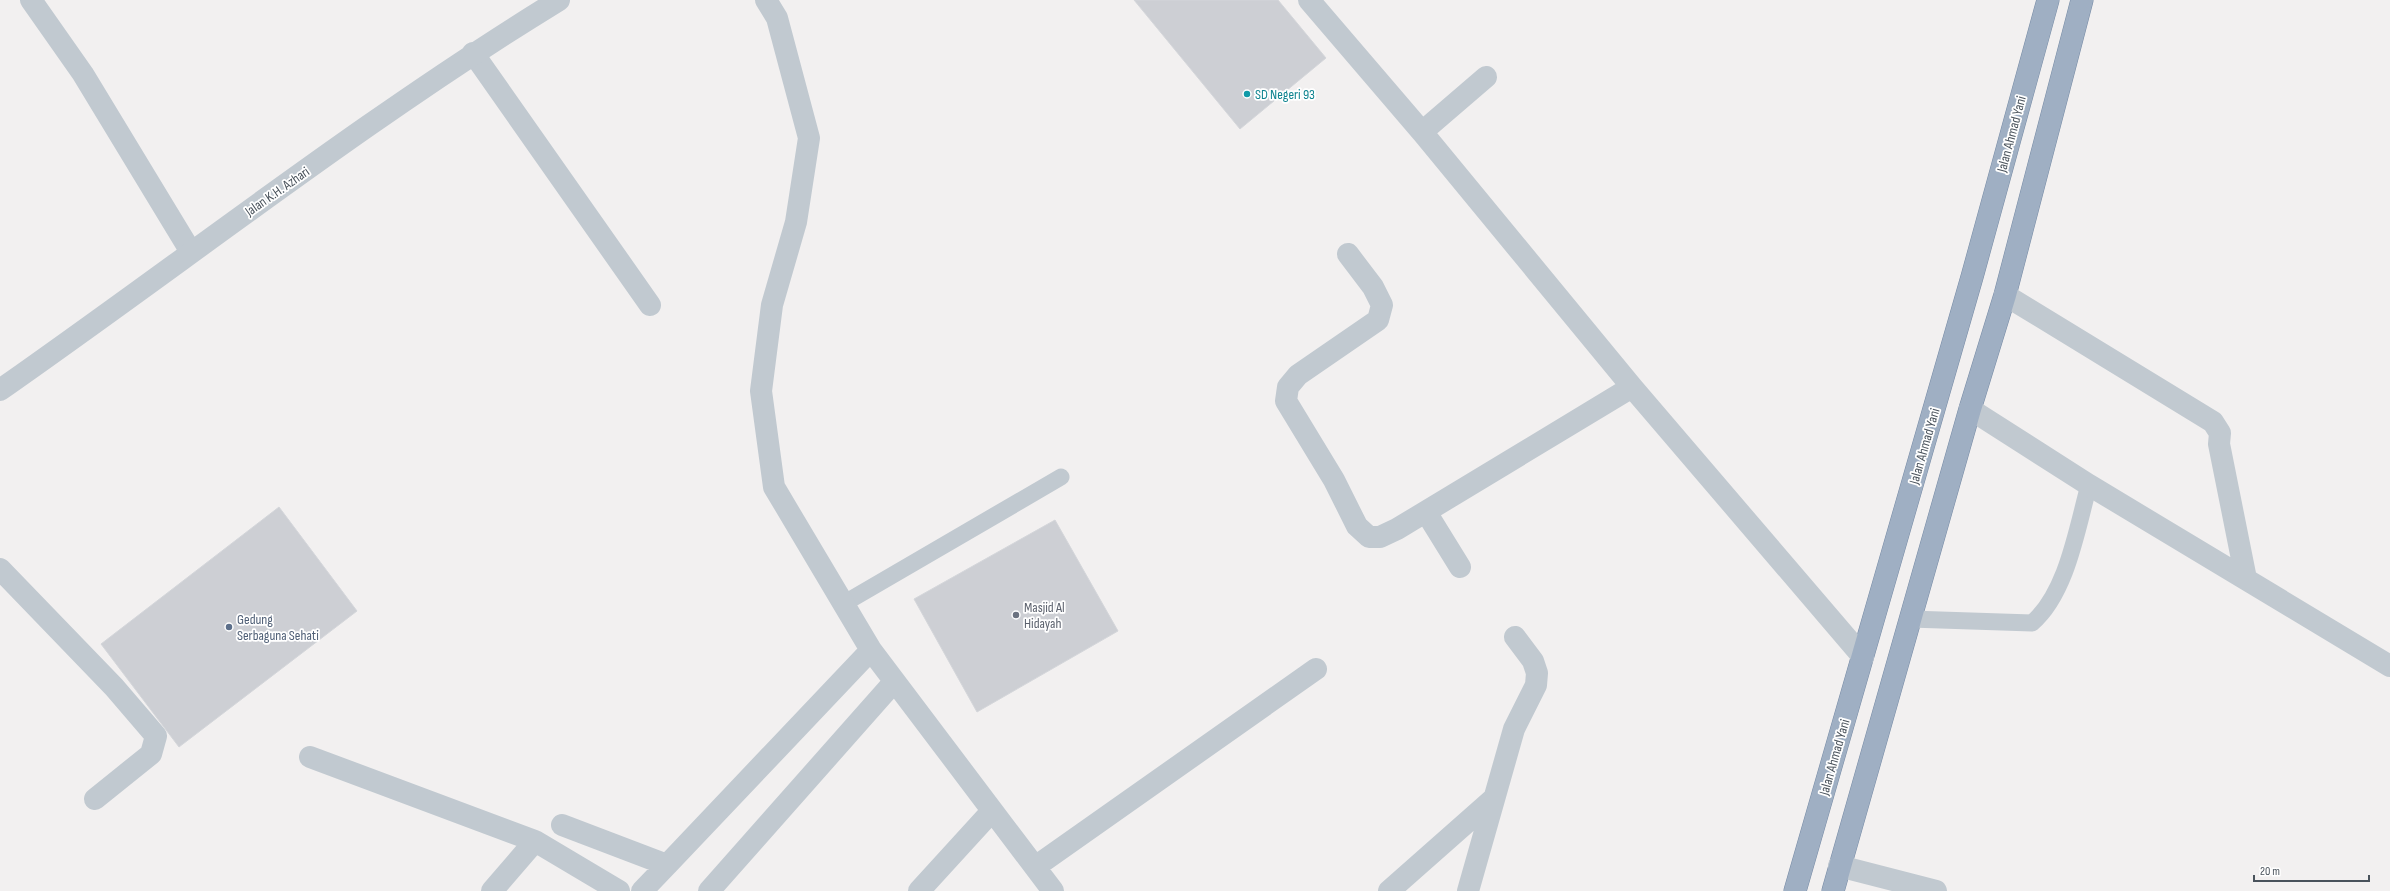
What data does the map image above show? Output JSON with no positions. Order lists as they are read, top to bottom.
{
  "streets": {
    "highway": ["Jalan Ahmad Yani"],
    "street": ["Jalan K.H. Azhari"]
  },
  "places": ["SD Negeri 93", "Masjid Al Hidayah", "Gedung Serbaguna Sehati"],
  "scale_bar": "20 m"
}
